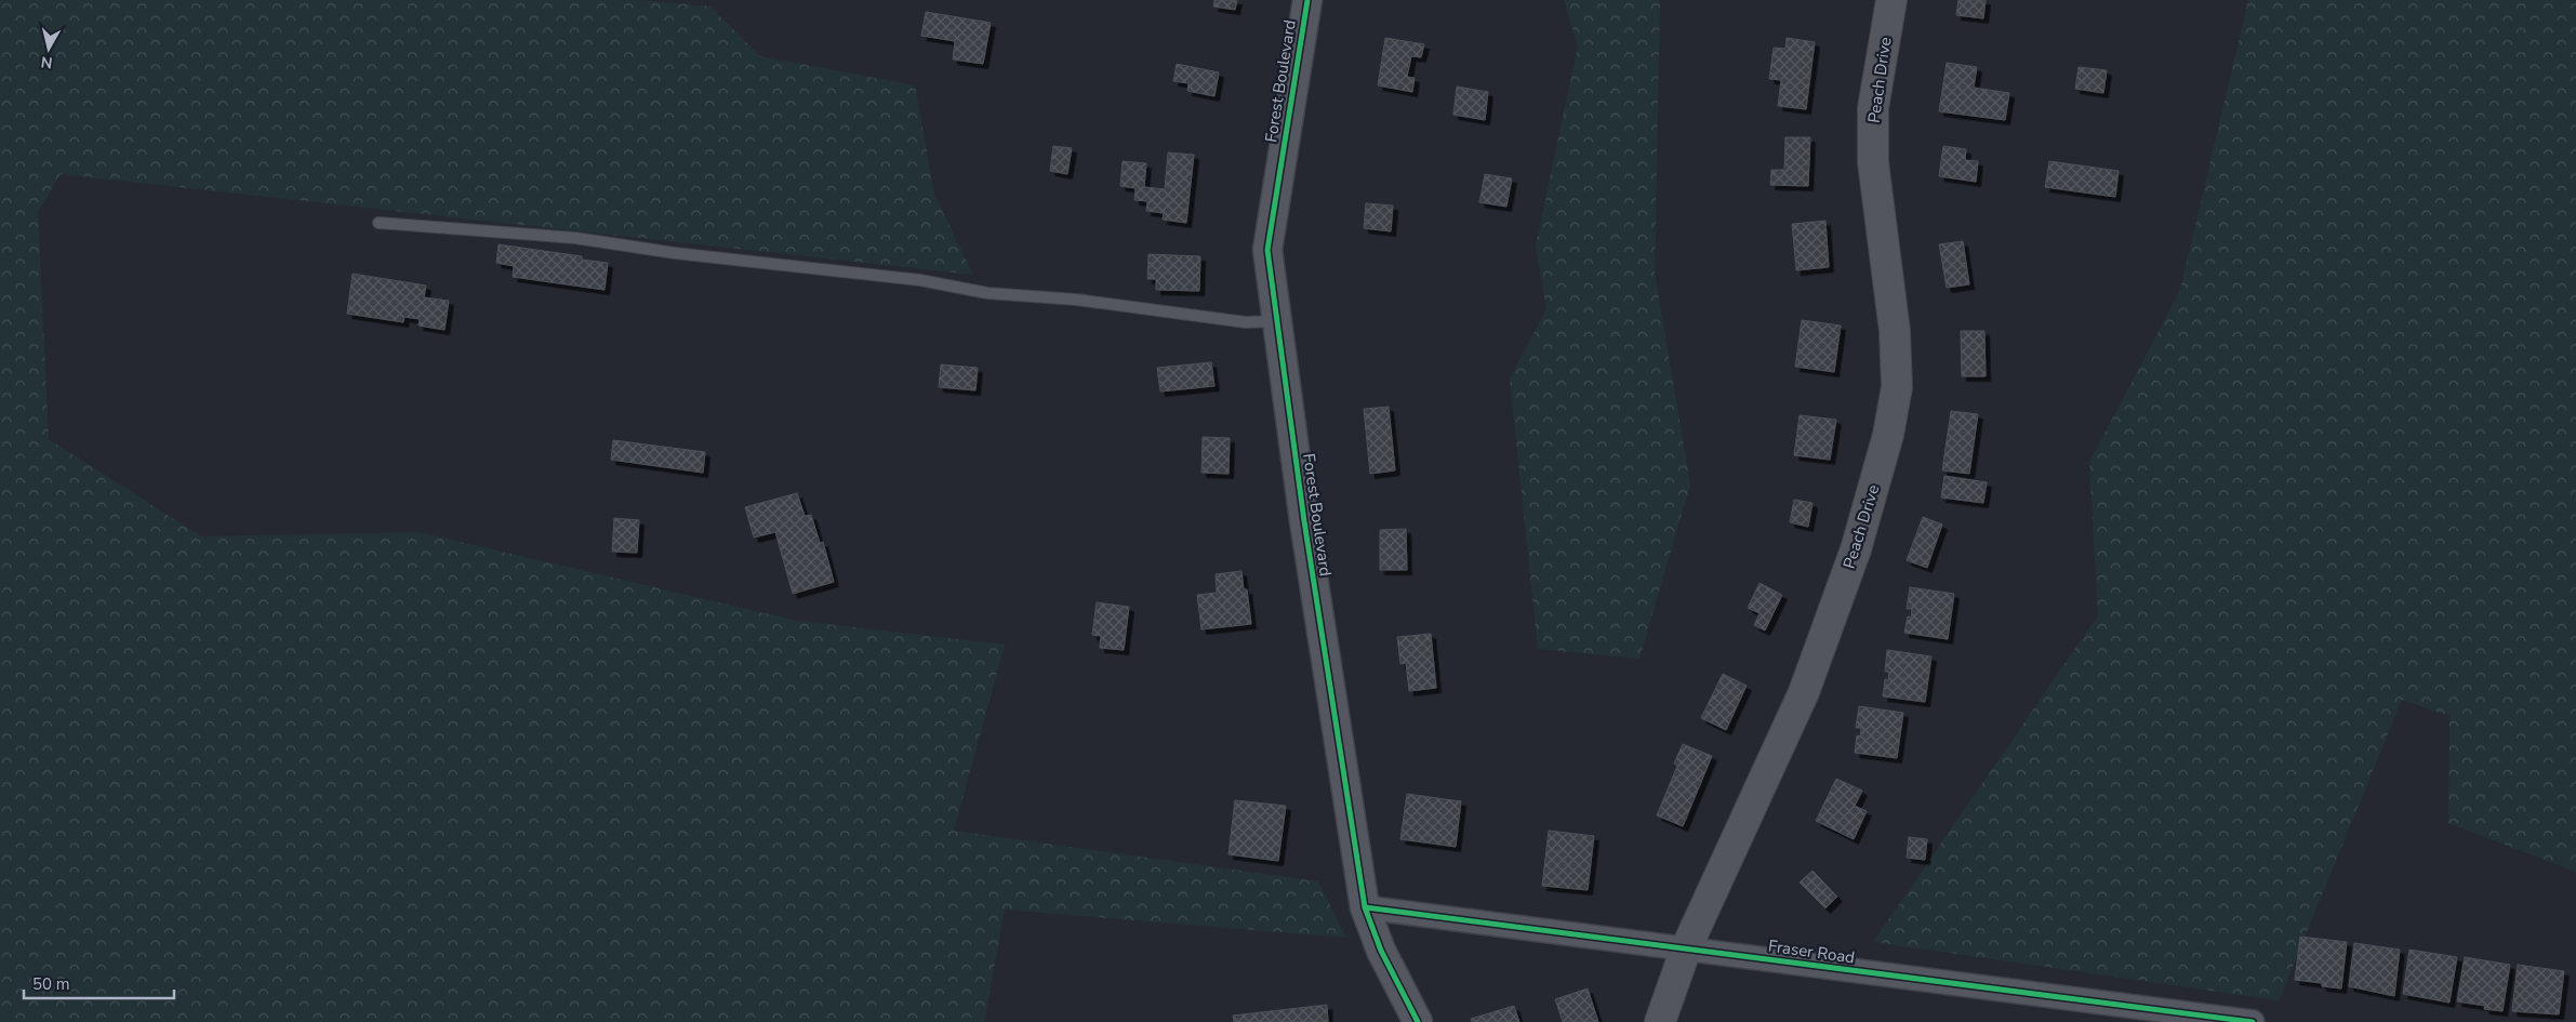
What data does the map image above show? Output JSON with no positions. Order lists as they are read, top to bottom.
{
  "streets": {
    "main road": ["Peach Drive"],
    "street": ["Forest Boulevard", "Fraser Road"]
  },
  "crossings": [
    ["Peach Drive", "Fraser Road"],
    ["Forest Boulevard", "Fraser Road"]
  ],
  "scale_bar": "50 m",
  "north": "bottom"
}
